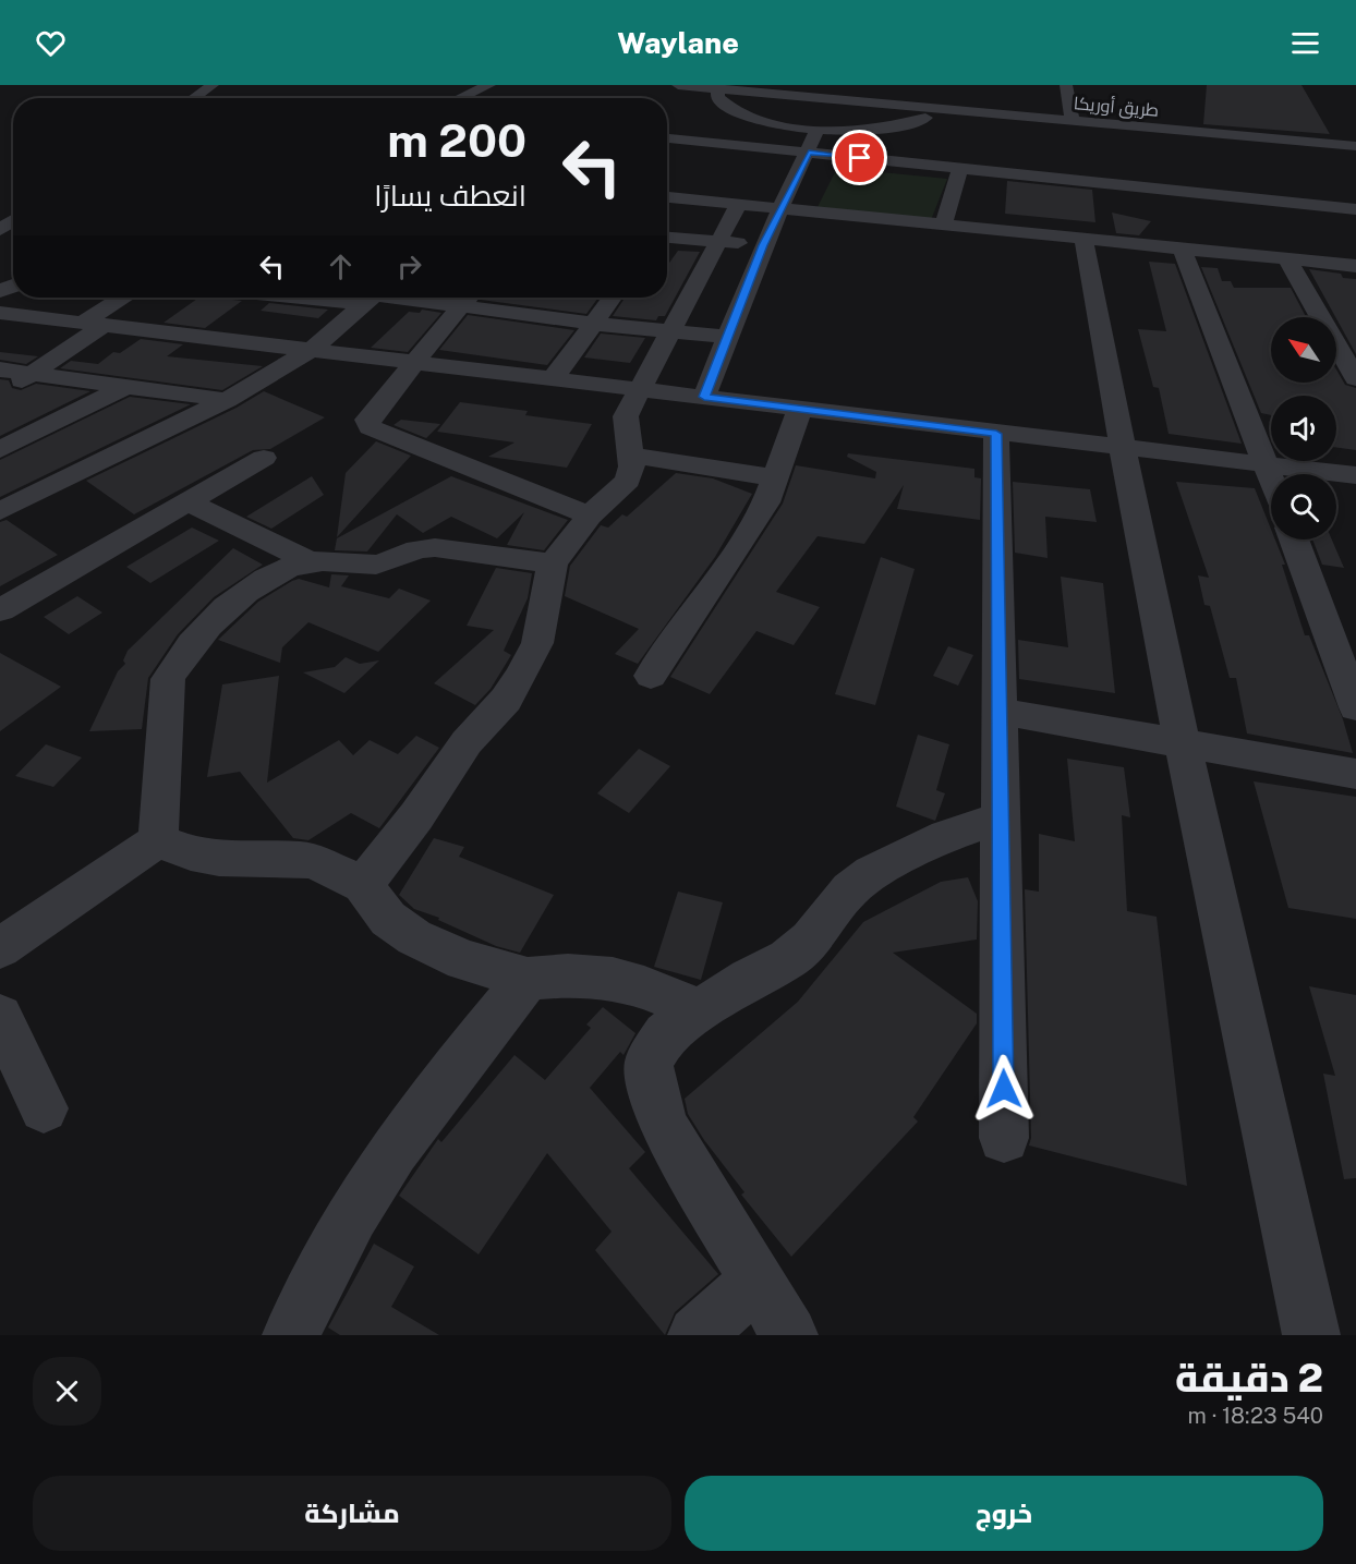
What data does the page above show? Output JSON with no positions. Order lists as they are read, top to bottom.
{
  "streets": {
    "street": ["طريق أوريكا"]
  },
  "north": "top left",
  "page": {
    "header": "Waylane",
    "turn": ["200 m", "انعطف يسارًا"],
    "heading": ["2 دقيقة", "540 m · 18:23"],
    "buttons": ["خروج", "مشاركة"]
  }
}
